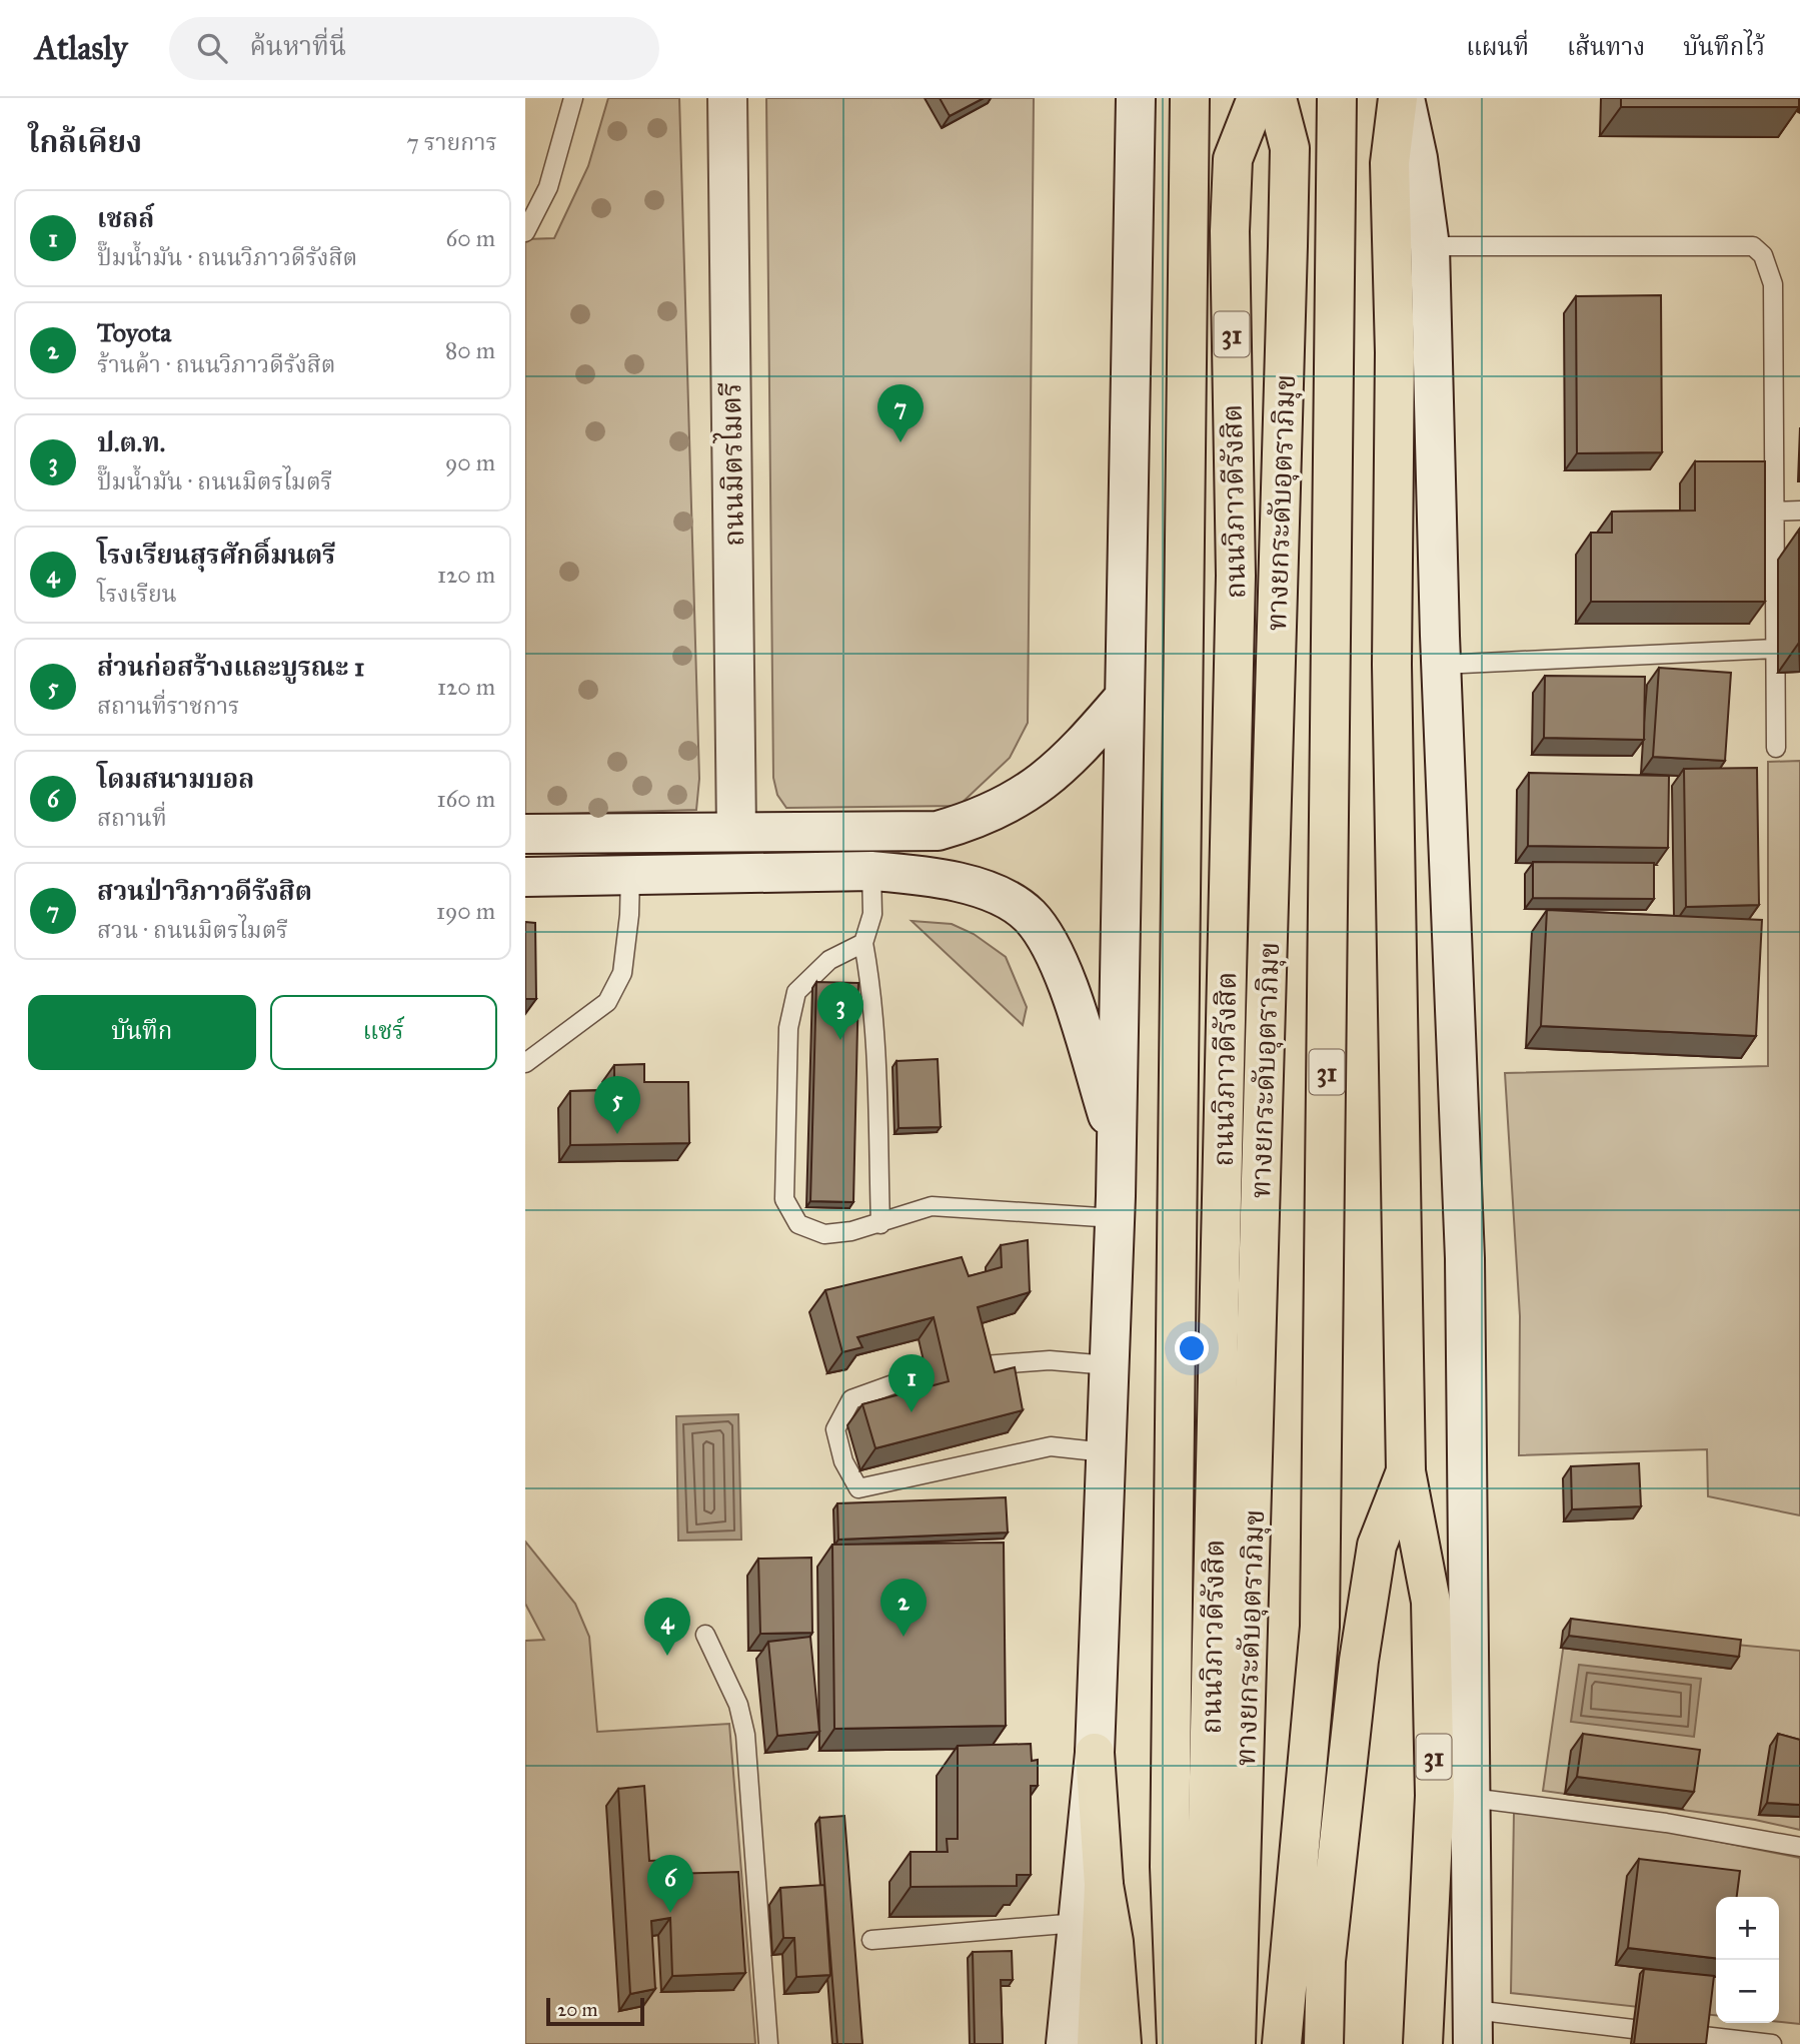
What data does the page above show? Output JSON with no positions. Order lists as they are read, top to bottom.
{
  "streets": {
    "highway": ["31", "ถนนวิภาวดีรังสิต", "ทางยกระดับอุตราภิมุข"],
    "main road": ["ถนนมิตรไมตรี"]
  },
  "scale_bar": "20 m",
  "page": {
    "header": "Atlasly",
    "search": "ค้นหาที่นี่",
    "nav": ["แผนที่", "เส้นทาง", "บันทึกไว้"],
    "heading": ["ใกล้เคียง", "7 รายการ"],
    "list": [
      {
        "mark": "1",
        "name": "เชลล์",
        "note": "ปั๊มน้ำมัน · ถนนวิภาวดีรังสิต",
        "value": "60 m"
      },
      {
        "mark": "2",
        "name": "Toyota",
        "note": "ร้านค้า · ถนนวิภาวดีรังสิต",
        "value": "80 m"
      },
      {
        "mark": "3",
        "name": "ป.ต.ท.",
        "note": "ปั๊มน้ำมัน · ถนนมิตรไมตรี",
        "value": "90 m"
      },
      {
        "mark": "4",
        "name": "โรงเรียนสุรศักดิ์มนตรี",
        "note": "โรงเรียน",
        "value": "120 m"
      },
      {
        "mark": "5",
        "name": "ส่วนก่อสร้างและบูรณะ 1",
        "note": "สถานที่ราชการ",
        "value": "120 m"
      },
      {
        "mark": "6",
        "name": "โดมสนามบอล",
        "note": "สถานที่",
        "value": "160 m"
      },
      {
        "mark": "7",
        "name": "สวนป่าวิภาวดีรังสิต",
        "note": "สวน · ถนนมิตรไมตรี",
        "value": "190 m"
      }
    ],
    "pins": [
      "7",
      "3",
      "5",
      "1",
      "2",
      "4",
      "6"
    ],
    "buttons": ["บันทึก", "แชร์"],
    "map_buttons": ["+", "−"],
    "scale": "20 m"
  }
}
